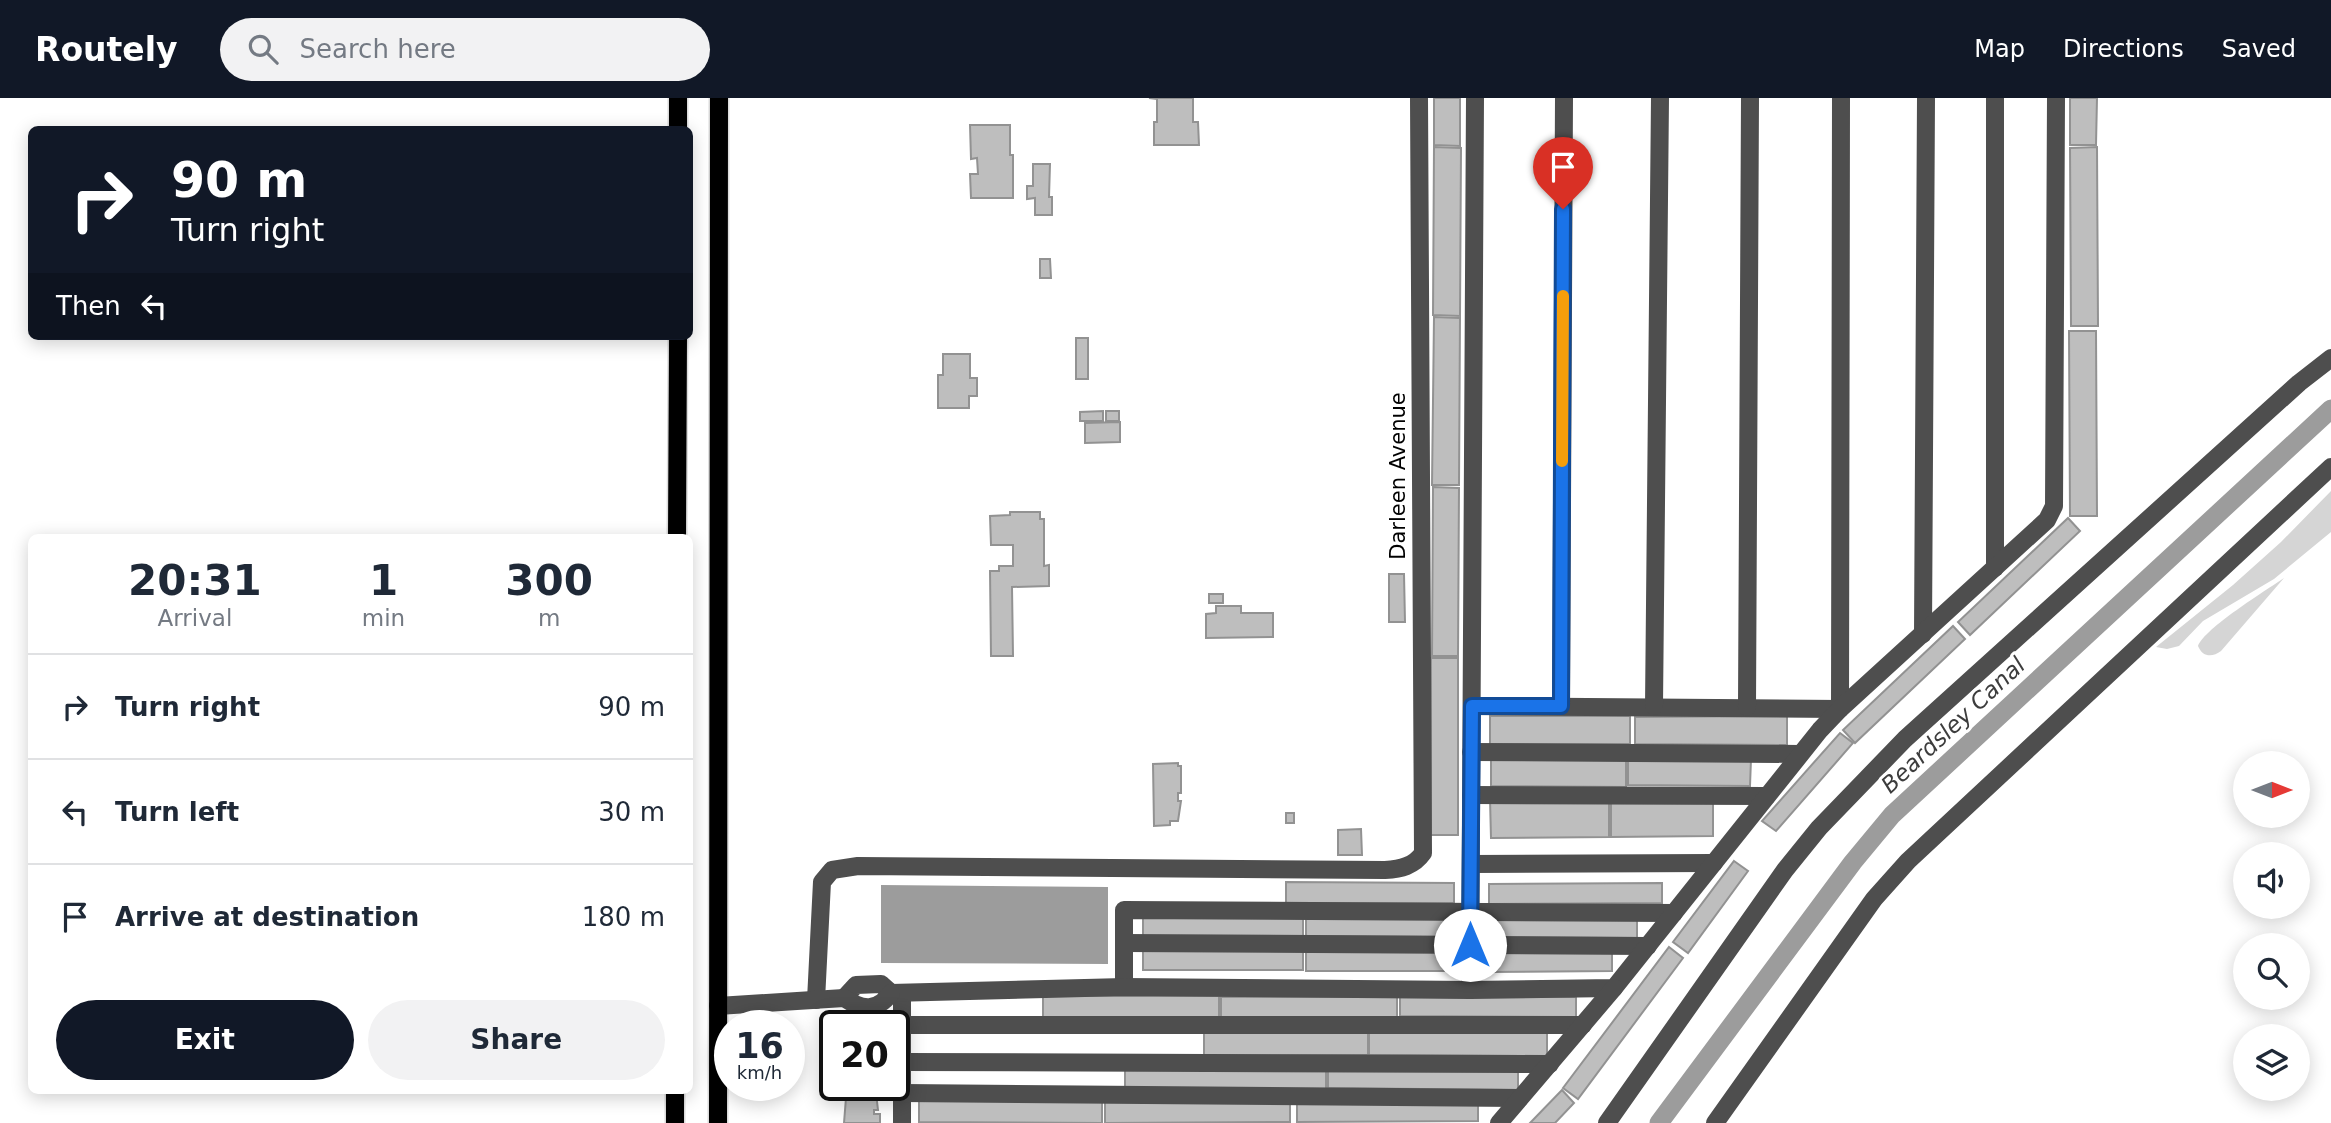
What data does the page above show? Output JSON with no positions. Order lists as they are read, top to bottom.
{
  "streets": {
    "street": ["Darleen Avenue"]
  },
  "water": ["Beardsley Canal"],
  "north": "right",
  "page": {
    "header": "Routely",
    "search": "Search here",
    "nav": ["Map", "Directions", "Saved"],
    "turn": ["90 m", "Turn right"],
    "then": "Then",
    "eta": [
      "20:31",
      "Arrival",
      "1",
      "min",
      "300",
      "m"
    ],
    "list": [
      {
        "name": "Turn right",
        "value": "90 m"
      },
      {
        "name": "Turn left",
        "value": "30 m"
      },
      {
        "name": "Arrive at destination",
        "value": "180 m"
      }
    ],
    "buttons": ["Exit", "Share"],
    "speed": "16 km/h",
    "limit": "20"
  }
}
